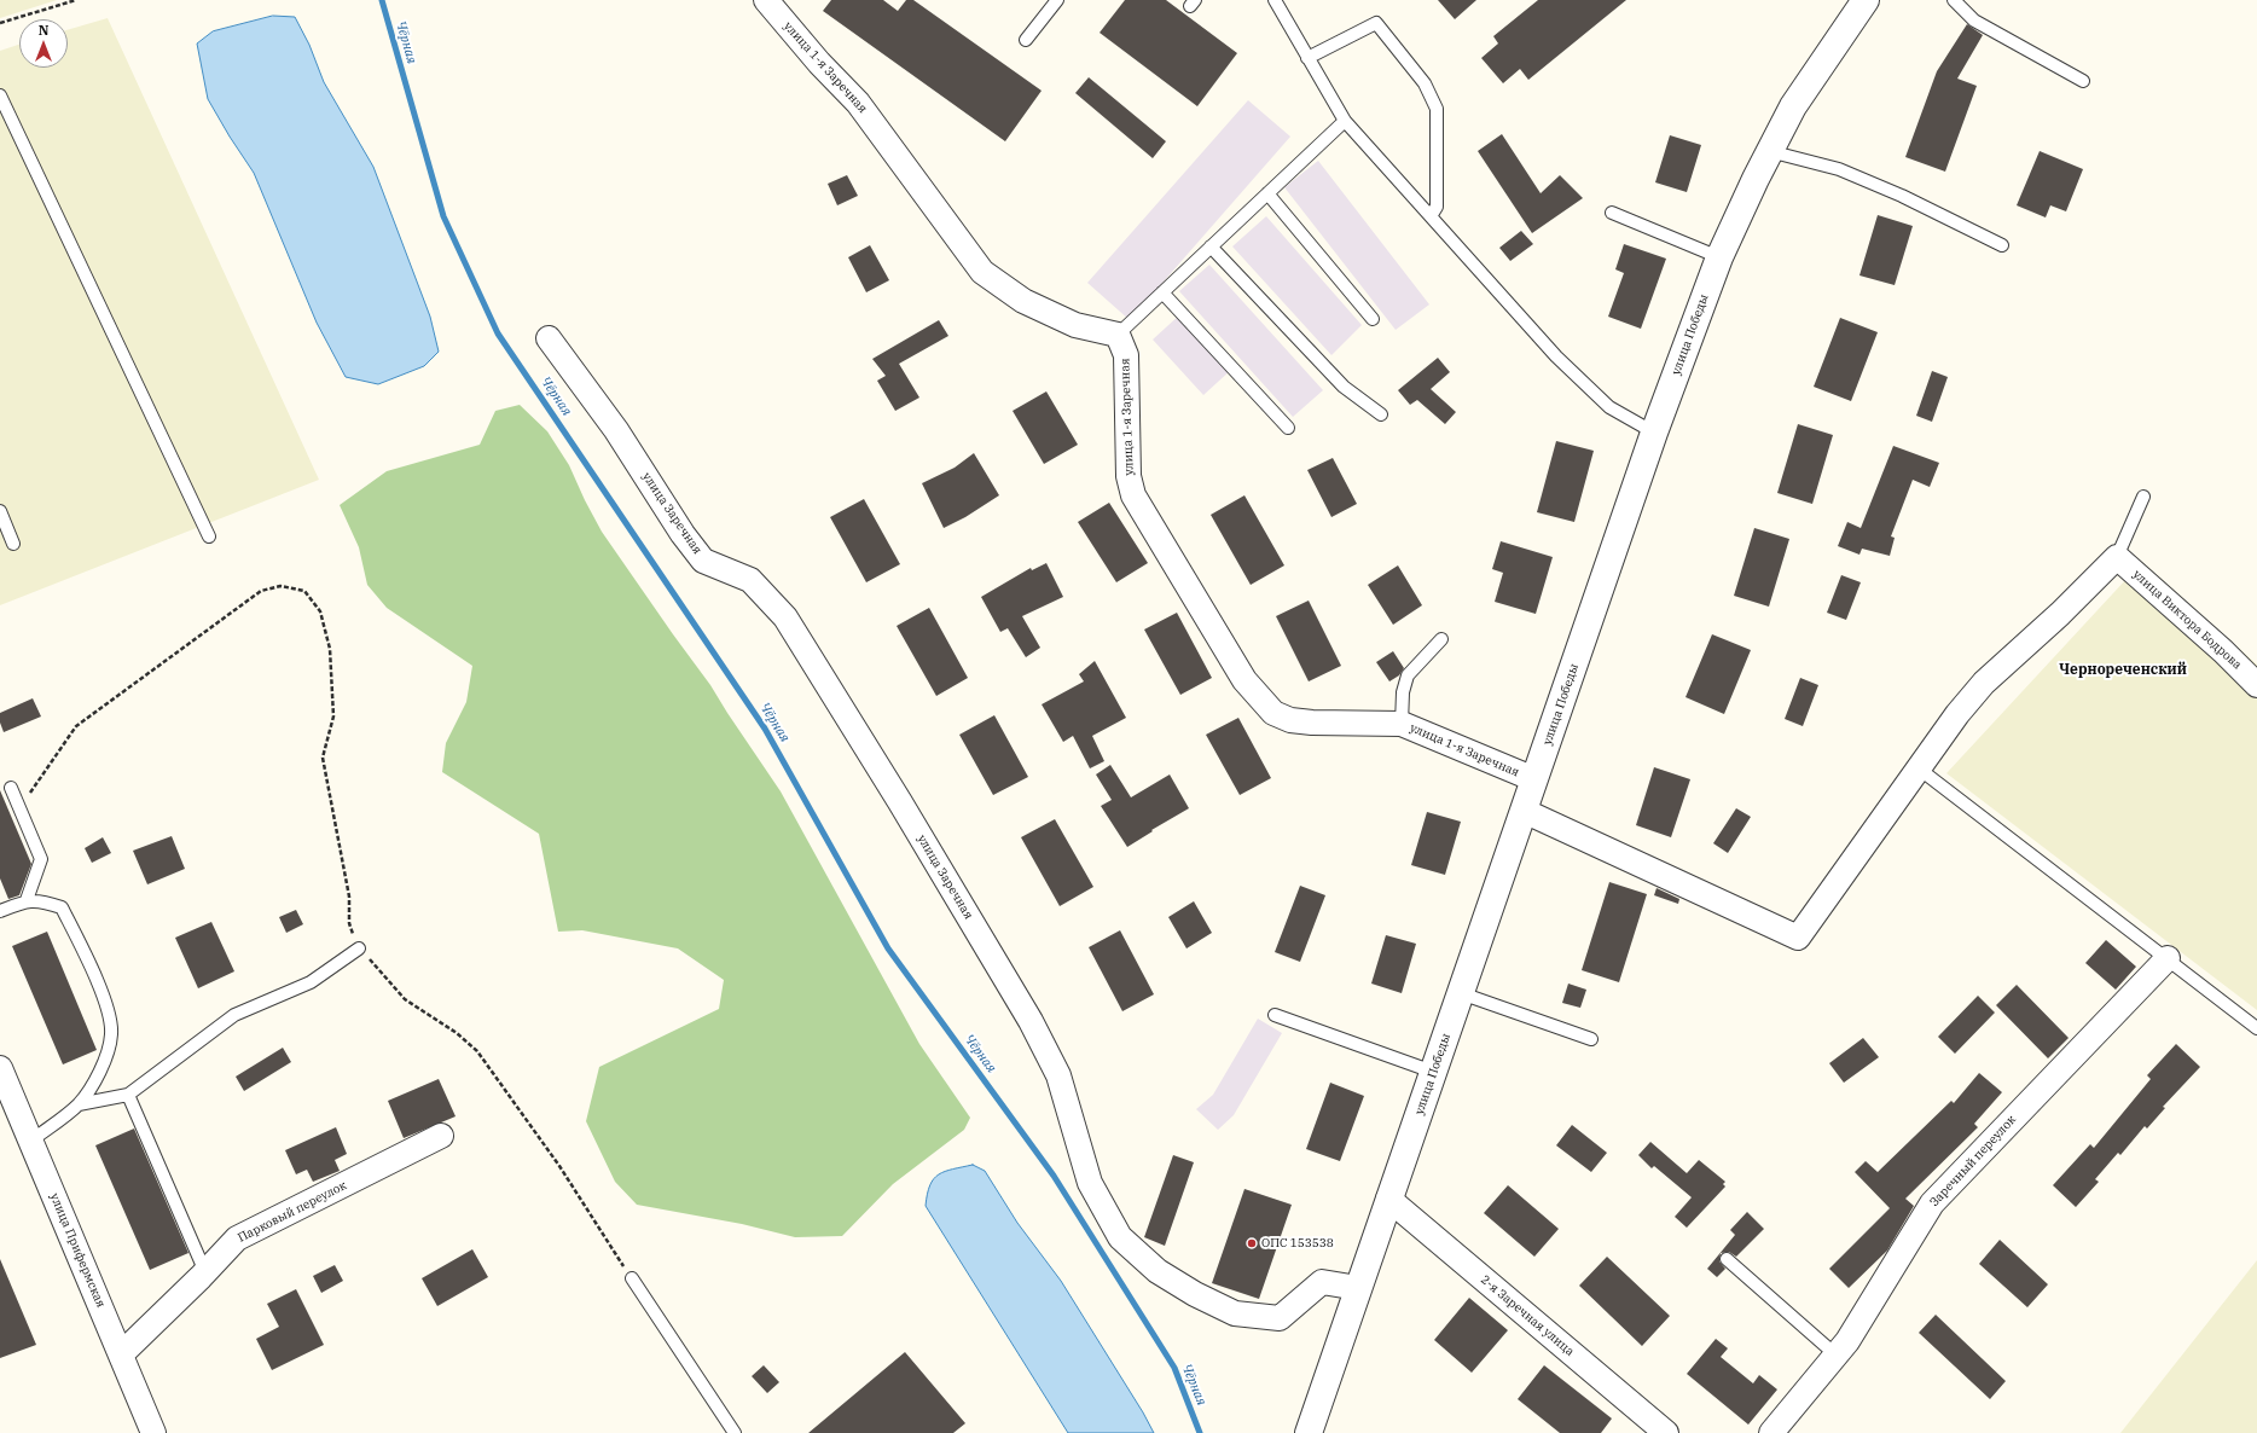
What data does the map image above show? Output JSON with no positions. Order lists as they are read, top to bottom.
{
  "streets": {
    "street": [
      "улица 1-я Заречная",
      "улица Победы",
      "улица Заречная",
      "улица Виктора Бодрова",
      "Заречный переулок",
      "Парковый переулок",
      "улица Прифермская",
      "2-я Заречная улица"
    ]
  },
  "crossings": [
    ["улица 1-я Заречная", "улица Победы"],
    ["улица Победы", "улица Заречная"],
    ["улица Победы", "2-я Заречная улица"],
    ["Парковый переулок", "улица Прифермская"]
  ],
  "districts": ["Чернореченский"],
  "water": ["Чёрная"],
  "places": ["ОПС 153538"],
  "north": "top"
}
